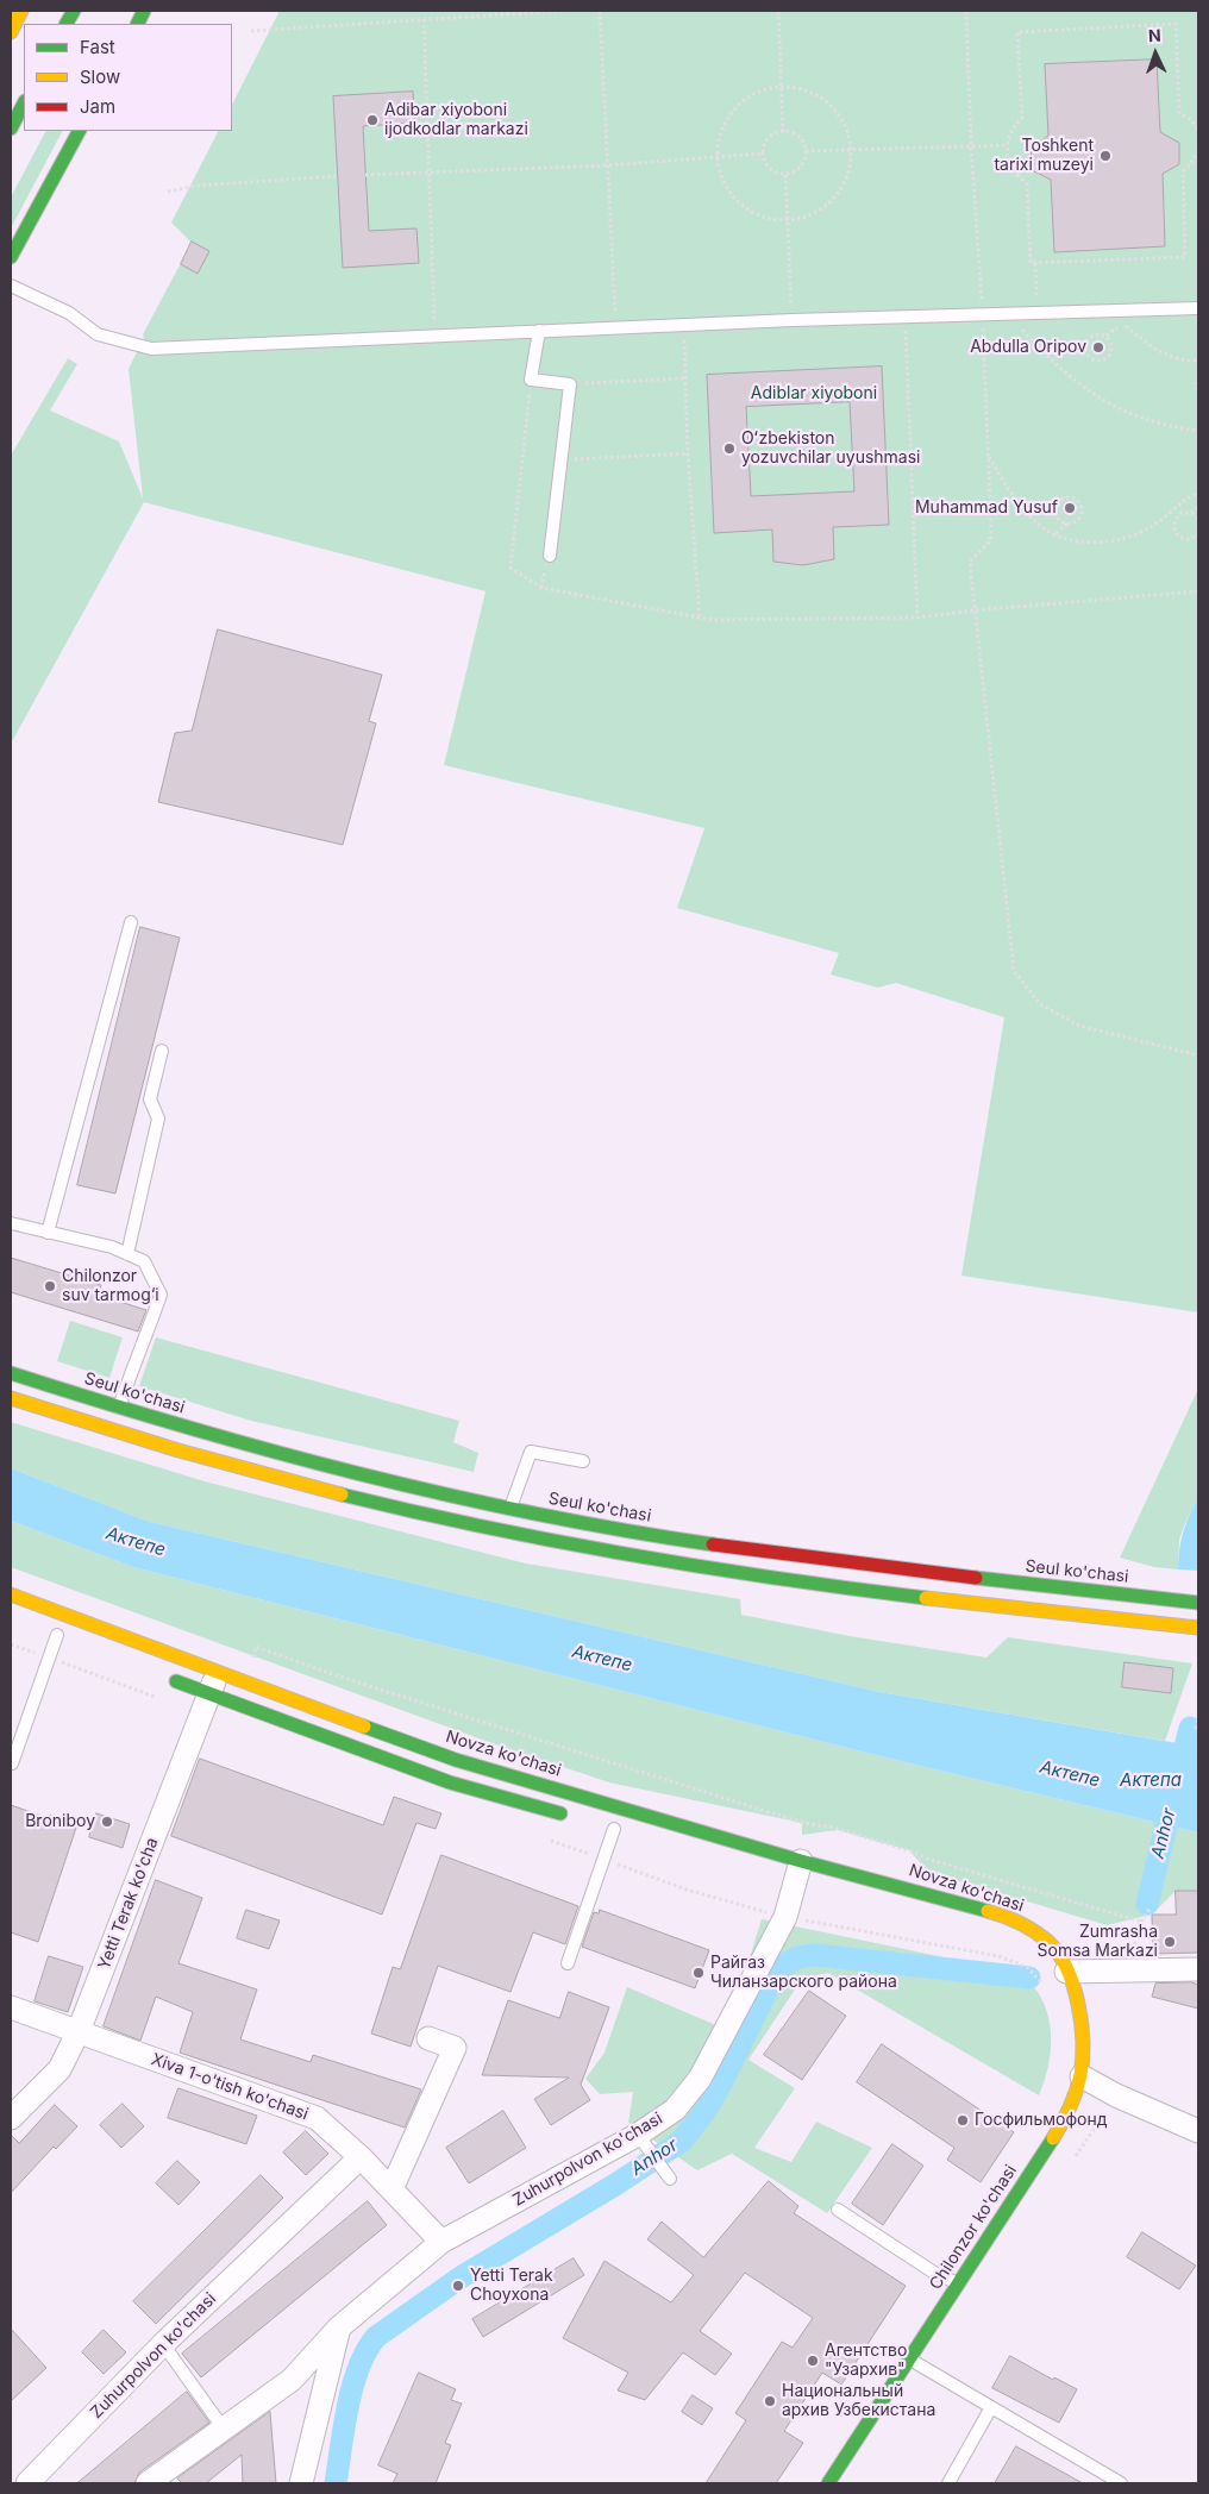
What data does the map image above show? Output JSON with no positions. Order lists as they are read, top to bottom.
{
  "streets": {
    "main road": ["Seul ko'chasi", "Novza ko'chasi", "Chilonzor ko'chasi"],
    "street": ["Yetti Terak ko'cha", "Xiva 1-o'tish ko'chasi", "Zuhurpolvon ko'chasi"]
  },
  "crossings": [
    ["Novza ko'chasi", "Yetti Terak ko'cha"],
    ["Novza ko'chasi", "Zuhurpolvon ko'chasi"],
    ["Novza ko'chasi", "Chilonzor ko'chasi"],
    ["Yetti Terak ko'cha", "Xiva 1-o'tish ko'chasi"],
    ["Xiva 1-o'tish ko'chasi", "Zuhurpolvon ko'chasi"]
  ],
  "water": ["Актепе", "Актепа", "Anhor"],
  "parks": ["Adiblar xiyoboni"],
  "places": [
    "Adibar xiyoboni ijodkodlar markazi",
    "Toshkent tarixi muzeyi",
    "Abdulla Oripov",
    "Oʻzbekiston yozuvchilar uyushmasi",
    "Muhammad Yusuf",
    "Chilonzor suv tarmog‘i",
    "Broniboy",
    "Zumrasha Somsa Markazi",
    "Райгаз Чиланзарского района",
    "Госфильмофонд",
    "Yetti Terak Choyxona",
    "Агентство \"Узархив\"",
    "Национальный архив Узбекистана"
  ],
  "legend": ["Fast", "Slow", "Jam"],
  "north": "top"
}
